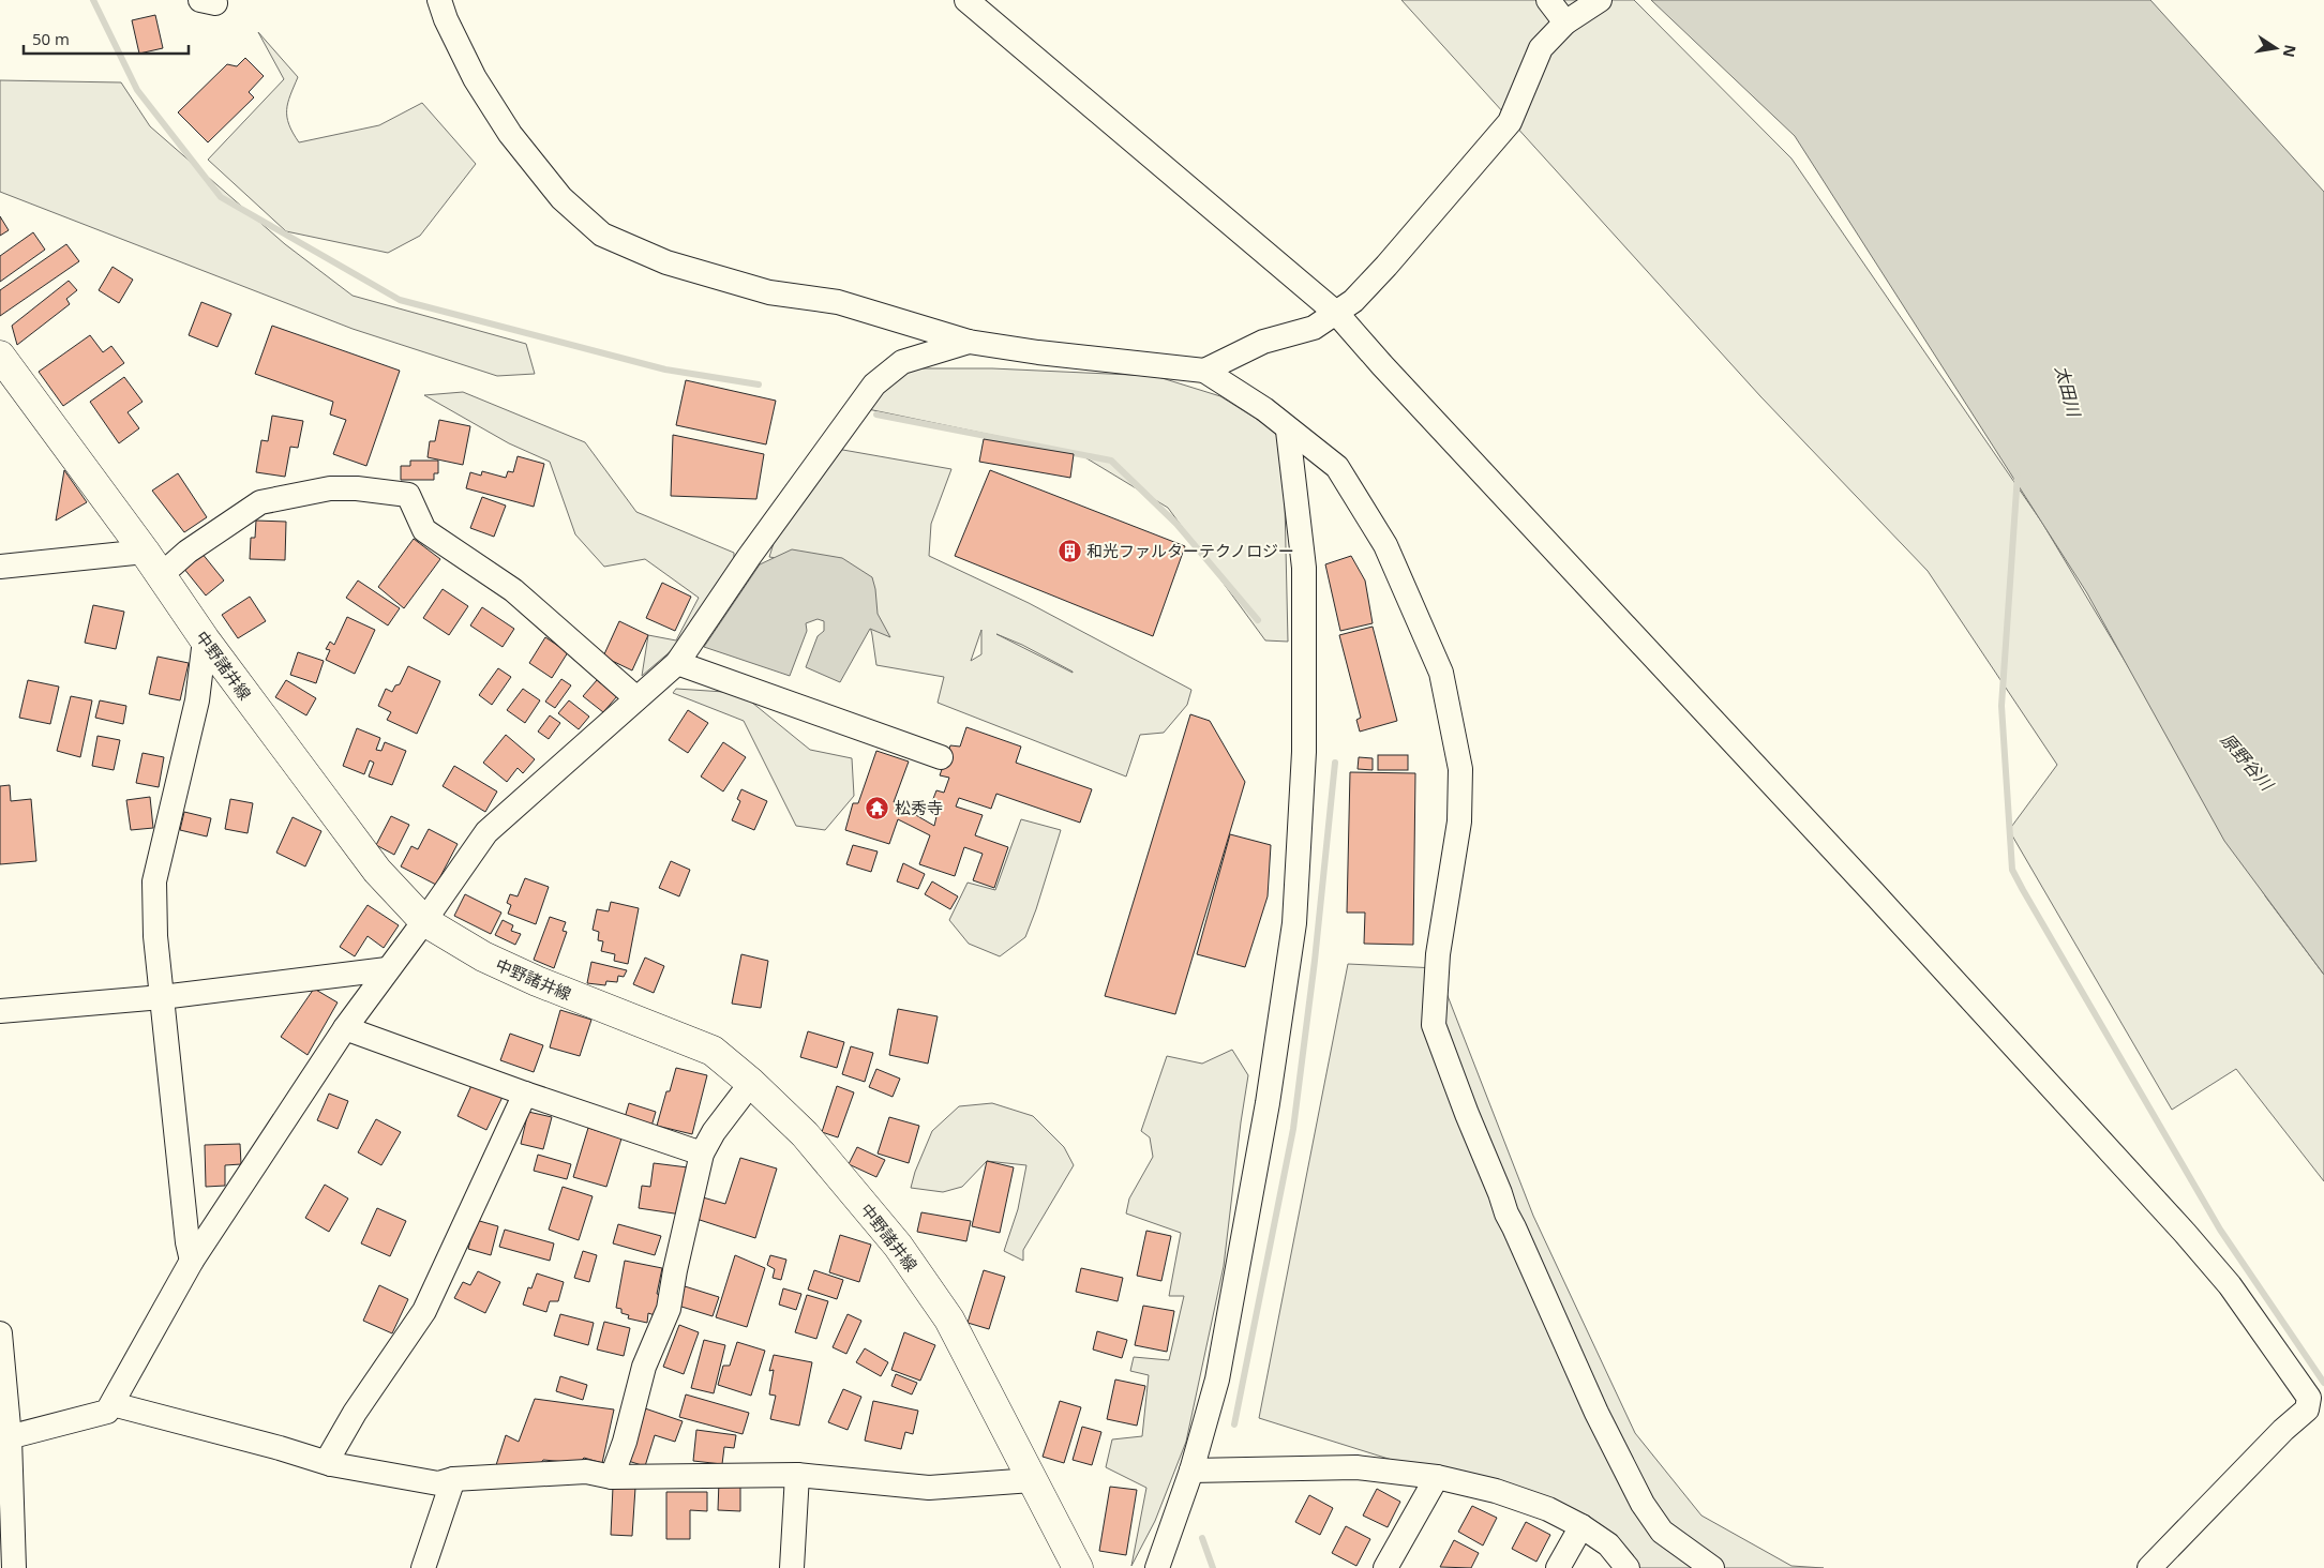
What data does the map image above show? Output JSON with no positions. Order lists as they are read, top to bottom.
{
  "streets": {
    "main road": ["中野諸井線"]
  },
  "water": ["太田川", "原野谷川"],
  "places": {
    "building": ["和光ファルターテクノロジー"],
    "temple": ["松秀寺"]
  },
  "scale_bar": "50 m",
  "north": "right"
}
